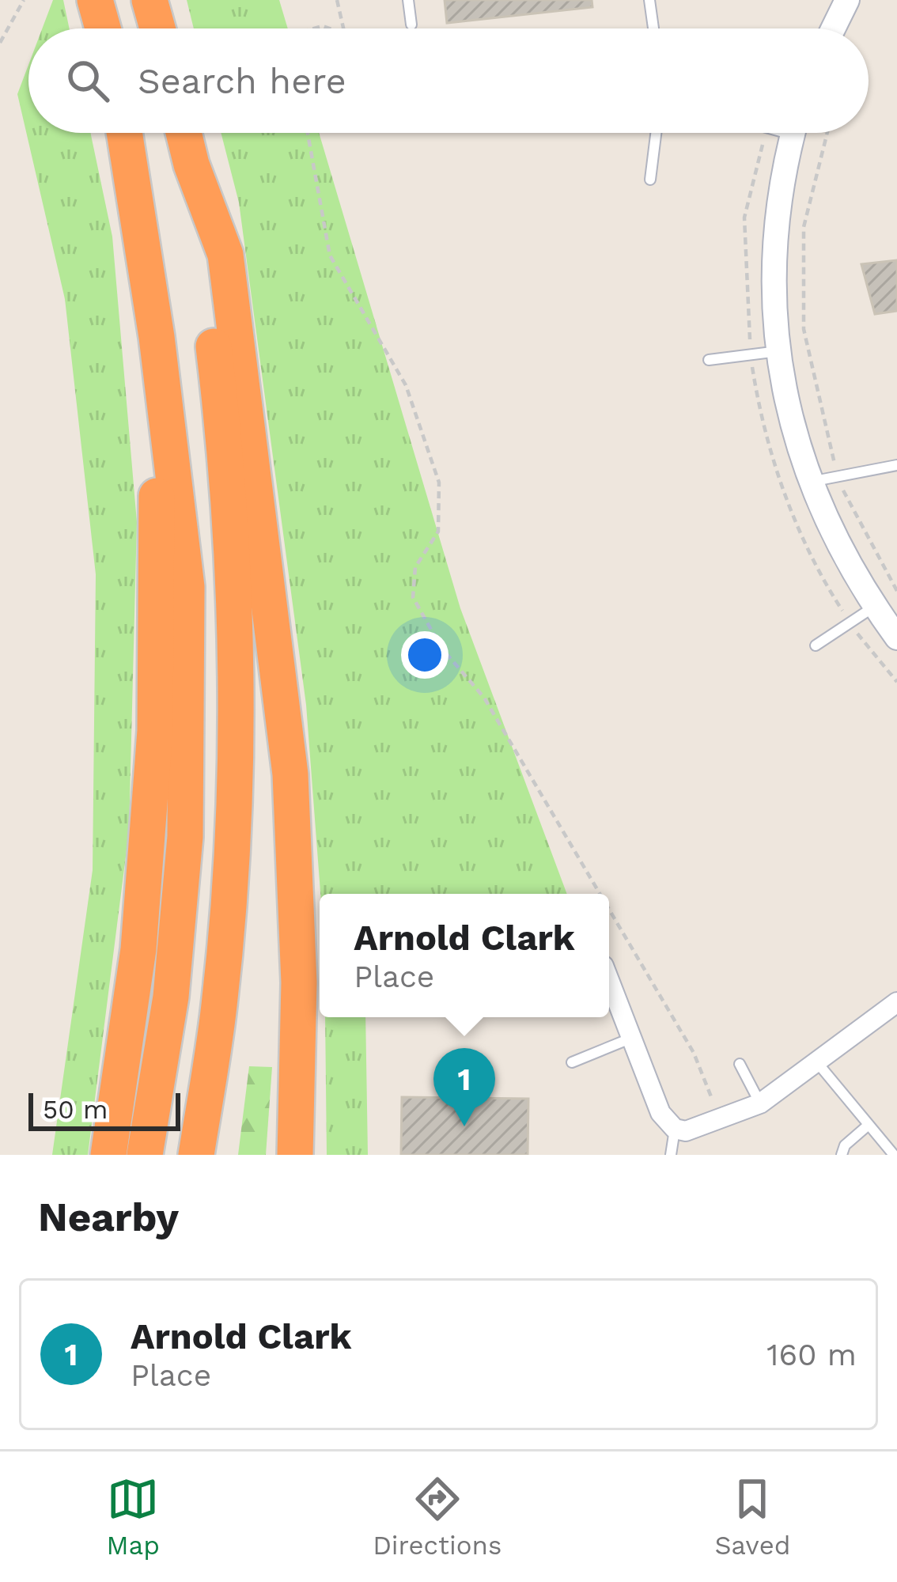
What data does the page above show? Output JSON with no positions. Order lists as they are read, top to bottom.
{
  "scale_bar": "50 m",
  "page": {
    "search": "Search here",
    "popup": ["Arnold Clark", "Place"],
    "pins": "1",
    "scale": "50 m",
    "heading": "Nearby",
    "list": [
      {
        "mark": "1",
        "name": "Arnold Clark",
        "note": "Place",
        "value": "160 m"
      }
    ],
    "nav": ["Map", "Directions", "Saved"]
  }
}
